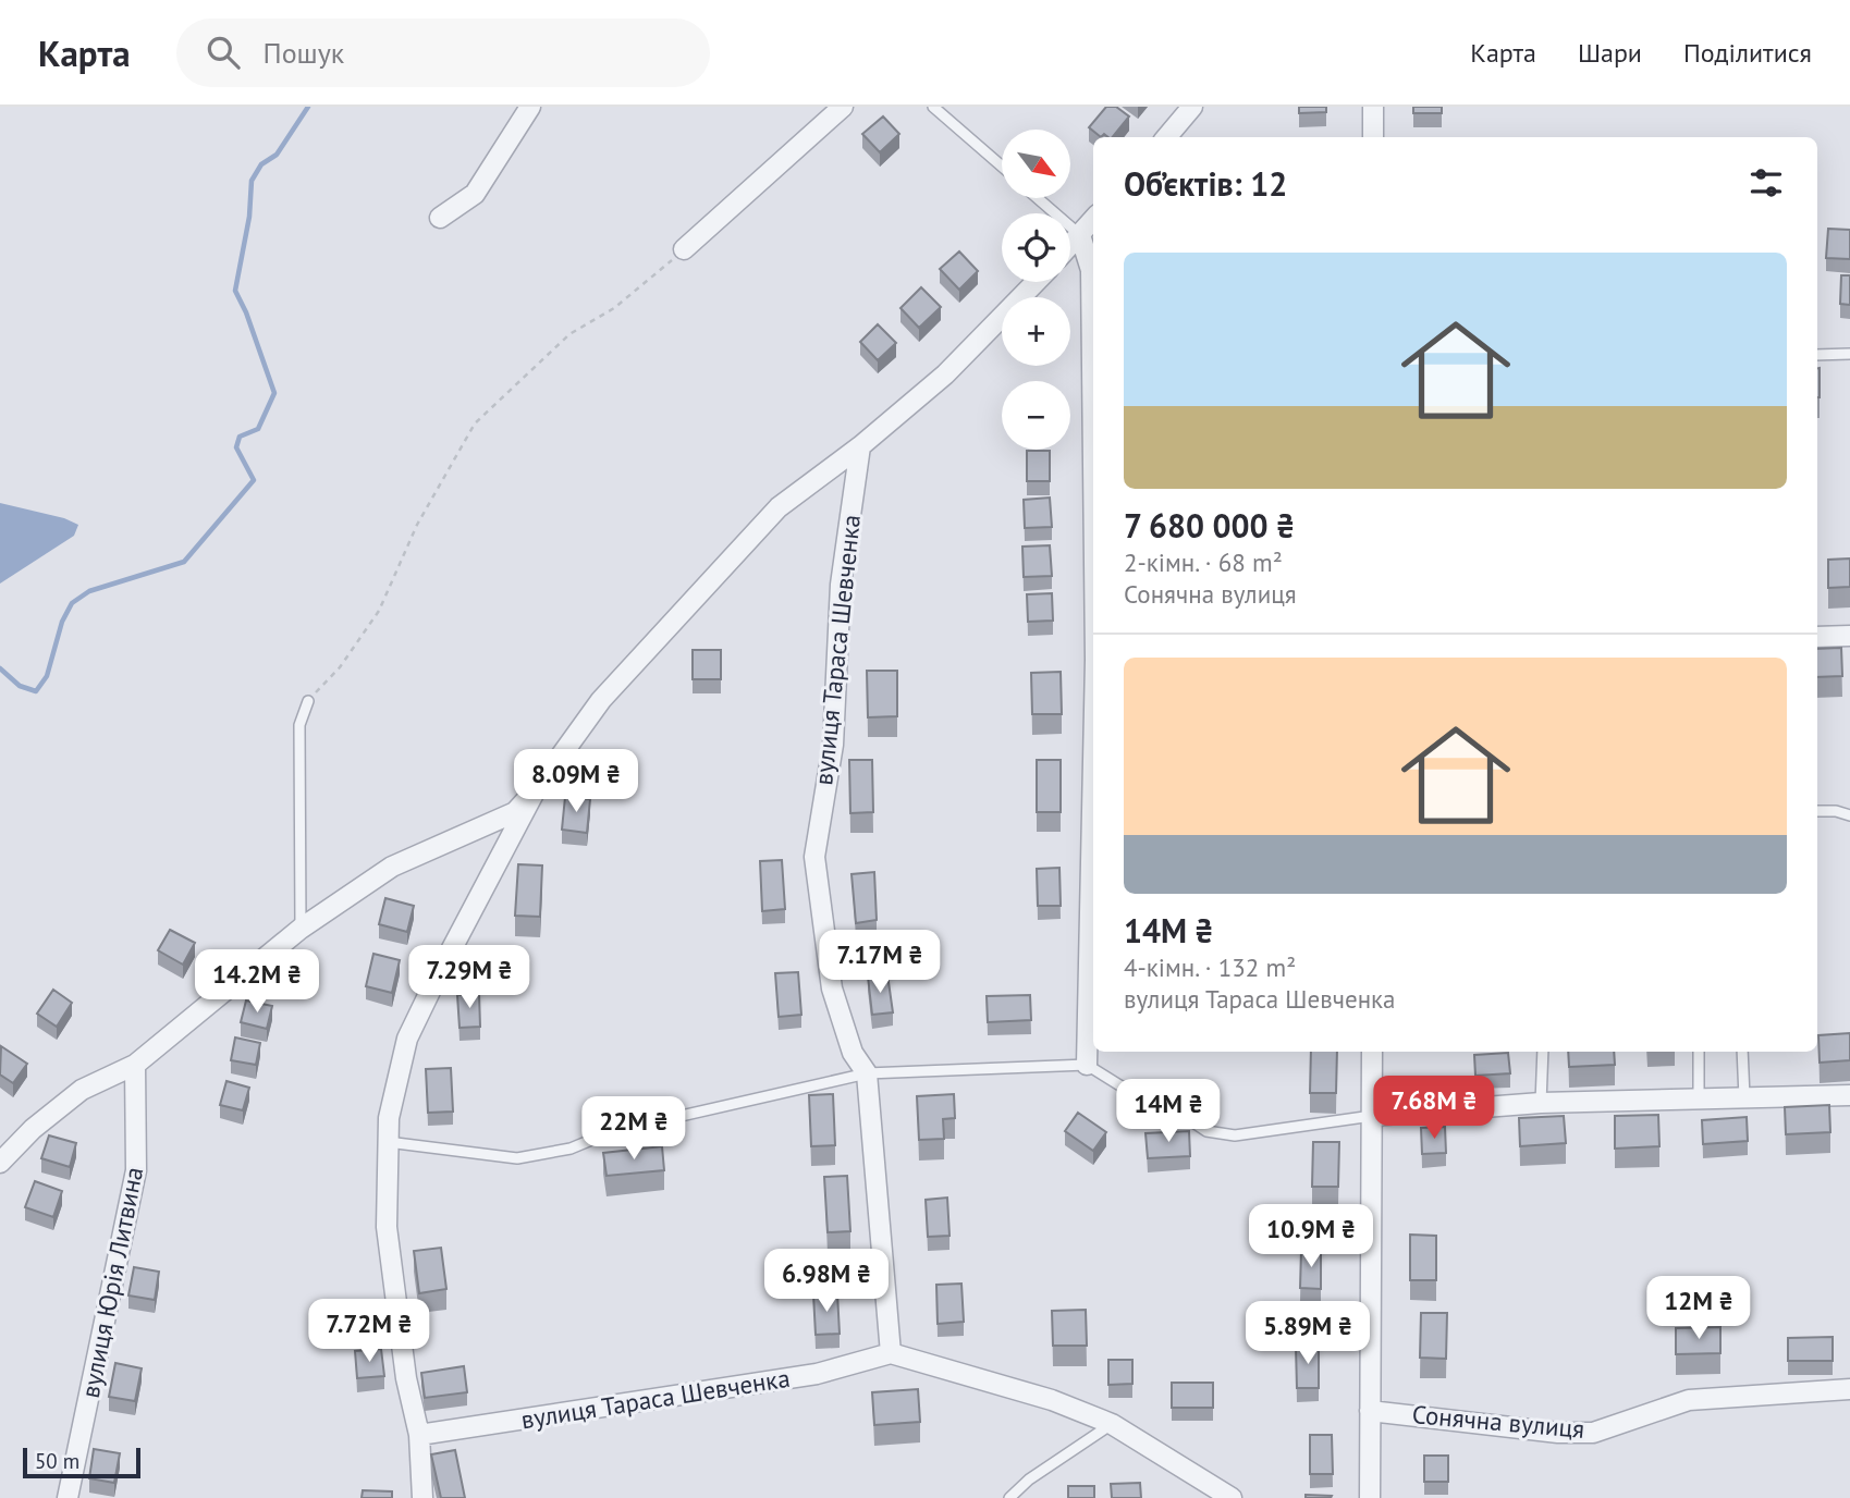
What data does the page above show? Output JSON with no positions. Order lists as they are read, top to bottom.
{
  "streets": {
    "street": ["вулиця Тараса Шевченка", "вулиця Юрія Литвина", "Сонячна вулиця"]
  },
  "scale_bar": "50 m",
  "north": "bottom right",
  "page": {
    "header": "Карта",
    "search": "Пошук",
    "nav": ["Карта", "Шари", "Поділитися"],
    "map_buttons": ["+", "−"],
    "heading": "Об’єктів: 12",
    "list": [
      {
        "name": "7 680 000 ₴",
        "note": "2-кімн. · 68 m² · Сонячна вулиця"
      },
      {
        "name": "14M ₴",
        "note": "4-кімн. · 132 m² · вулиця Тараса Шевченка"
      }
    ],
    "price": [
      "8.09M ₴",
      "7.17M ₴",
      "7.29M ₴",
      "14.2M ₴",
      "7.68M ₴",
      "14M ₴",
      "22M ₴",
      "10.9M ₴",
      "6.98M ₴",
      "12M ₴",
      "7.72M ₴",
      "5.89M ₴"
    ],
    "scale": "50 m"
  }
}
